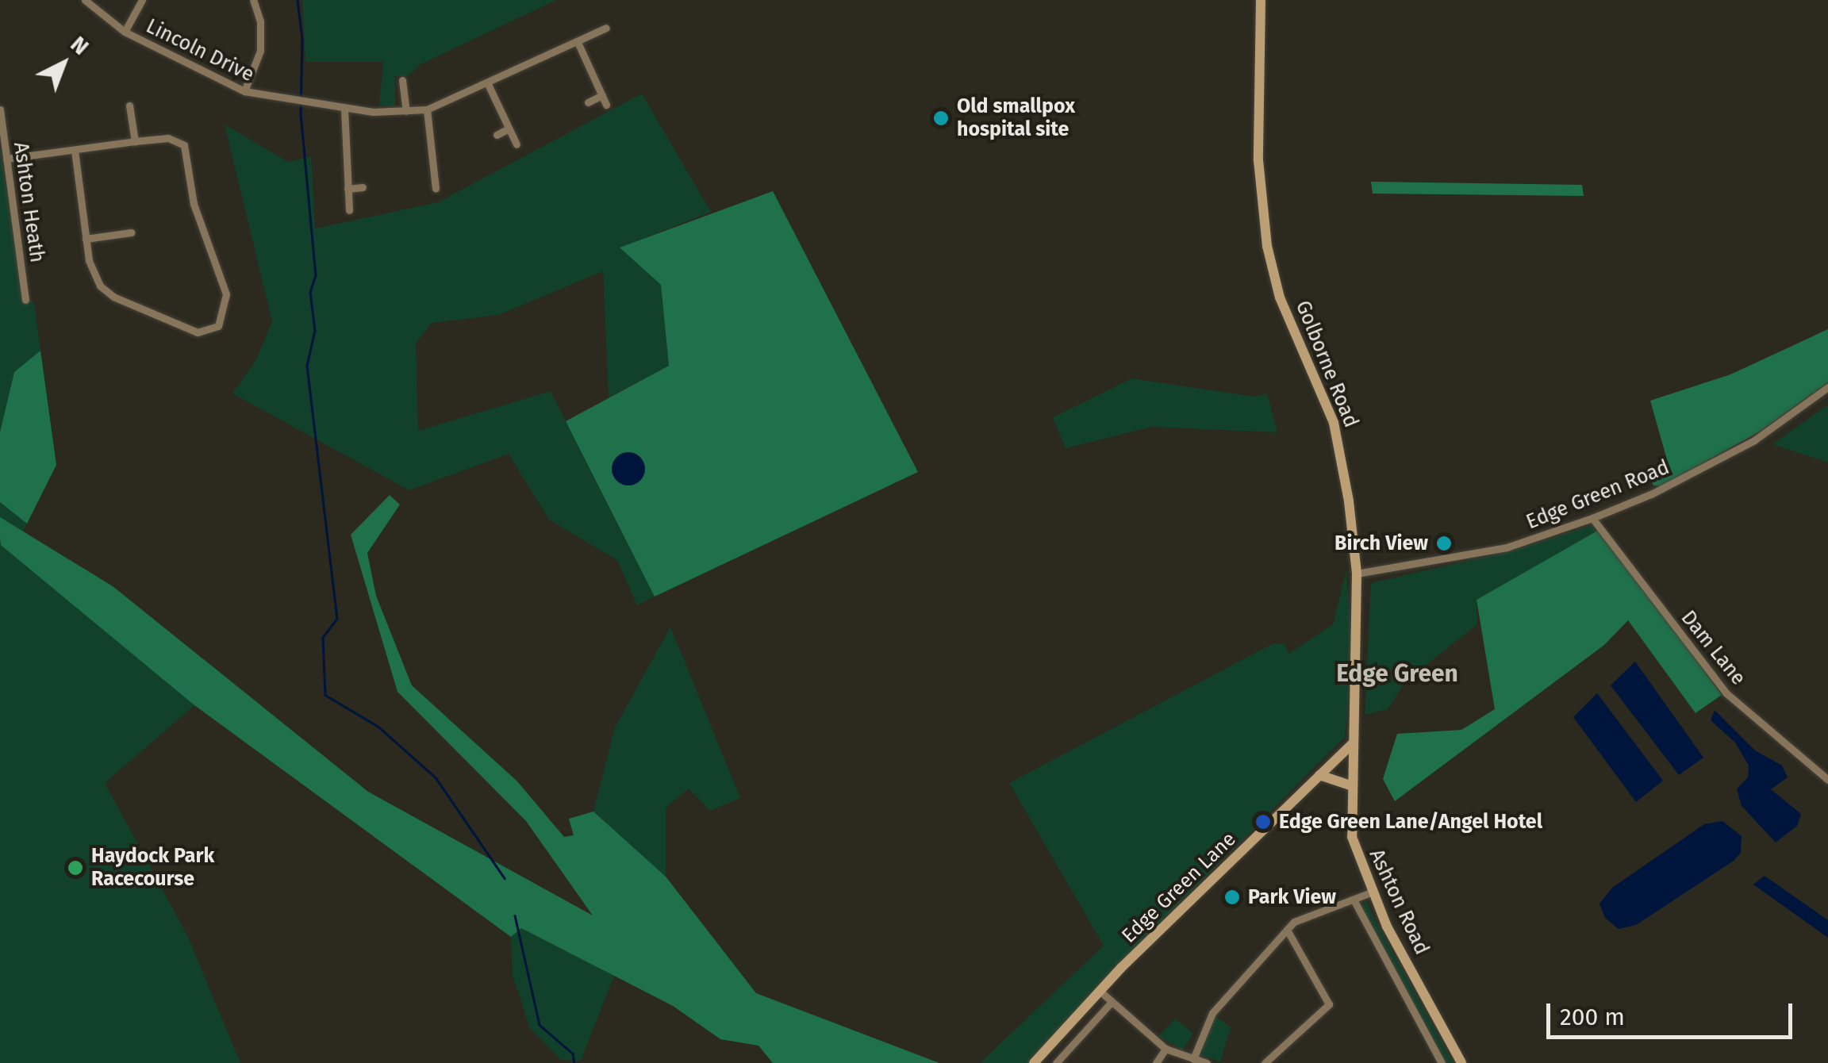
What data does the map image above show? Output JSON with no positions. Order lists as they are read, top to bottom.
{
  "streets": {
    "main road": ["Golborne Road", "Edge Green Lane", "Ashton Road"],
    "street": [
      "Lincoln Drive",
      "Ashton Heath",
      "Edge Green Road",
      "Dam Lane"
    ]
  },
  "crossings": [
    ["Golborne Road", "Edge Green Road"],
    ["Golborne Road", "Edge Green Lane"],
    ["Golborne Road", "Ashton Road"],
    ["Edge Green Road", "Dam Lane"],
    ["Edge Green Lane", "Ashton Road"]
  ],
  "districts": ["Edge Green"],
  "places": [
    "Old smallpox hospital site",
    "Birch View",
    "Edge Green Lane/Angel Hotel",
    "Haydock Park Racecourse",
    "Park View"
  ],
  "scale_bar": "200 m",
  "north": "top right"
}
